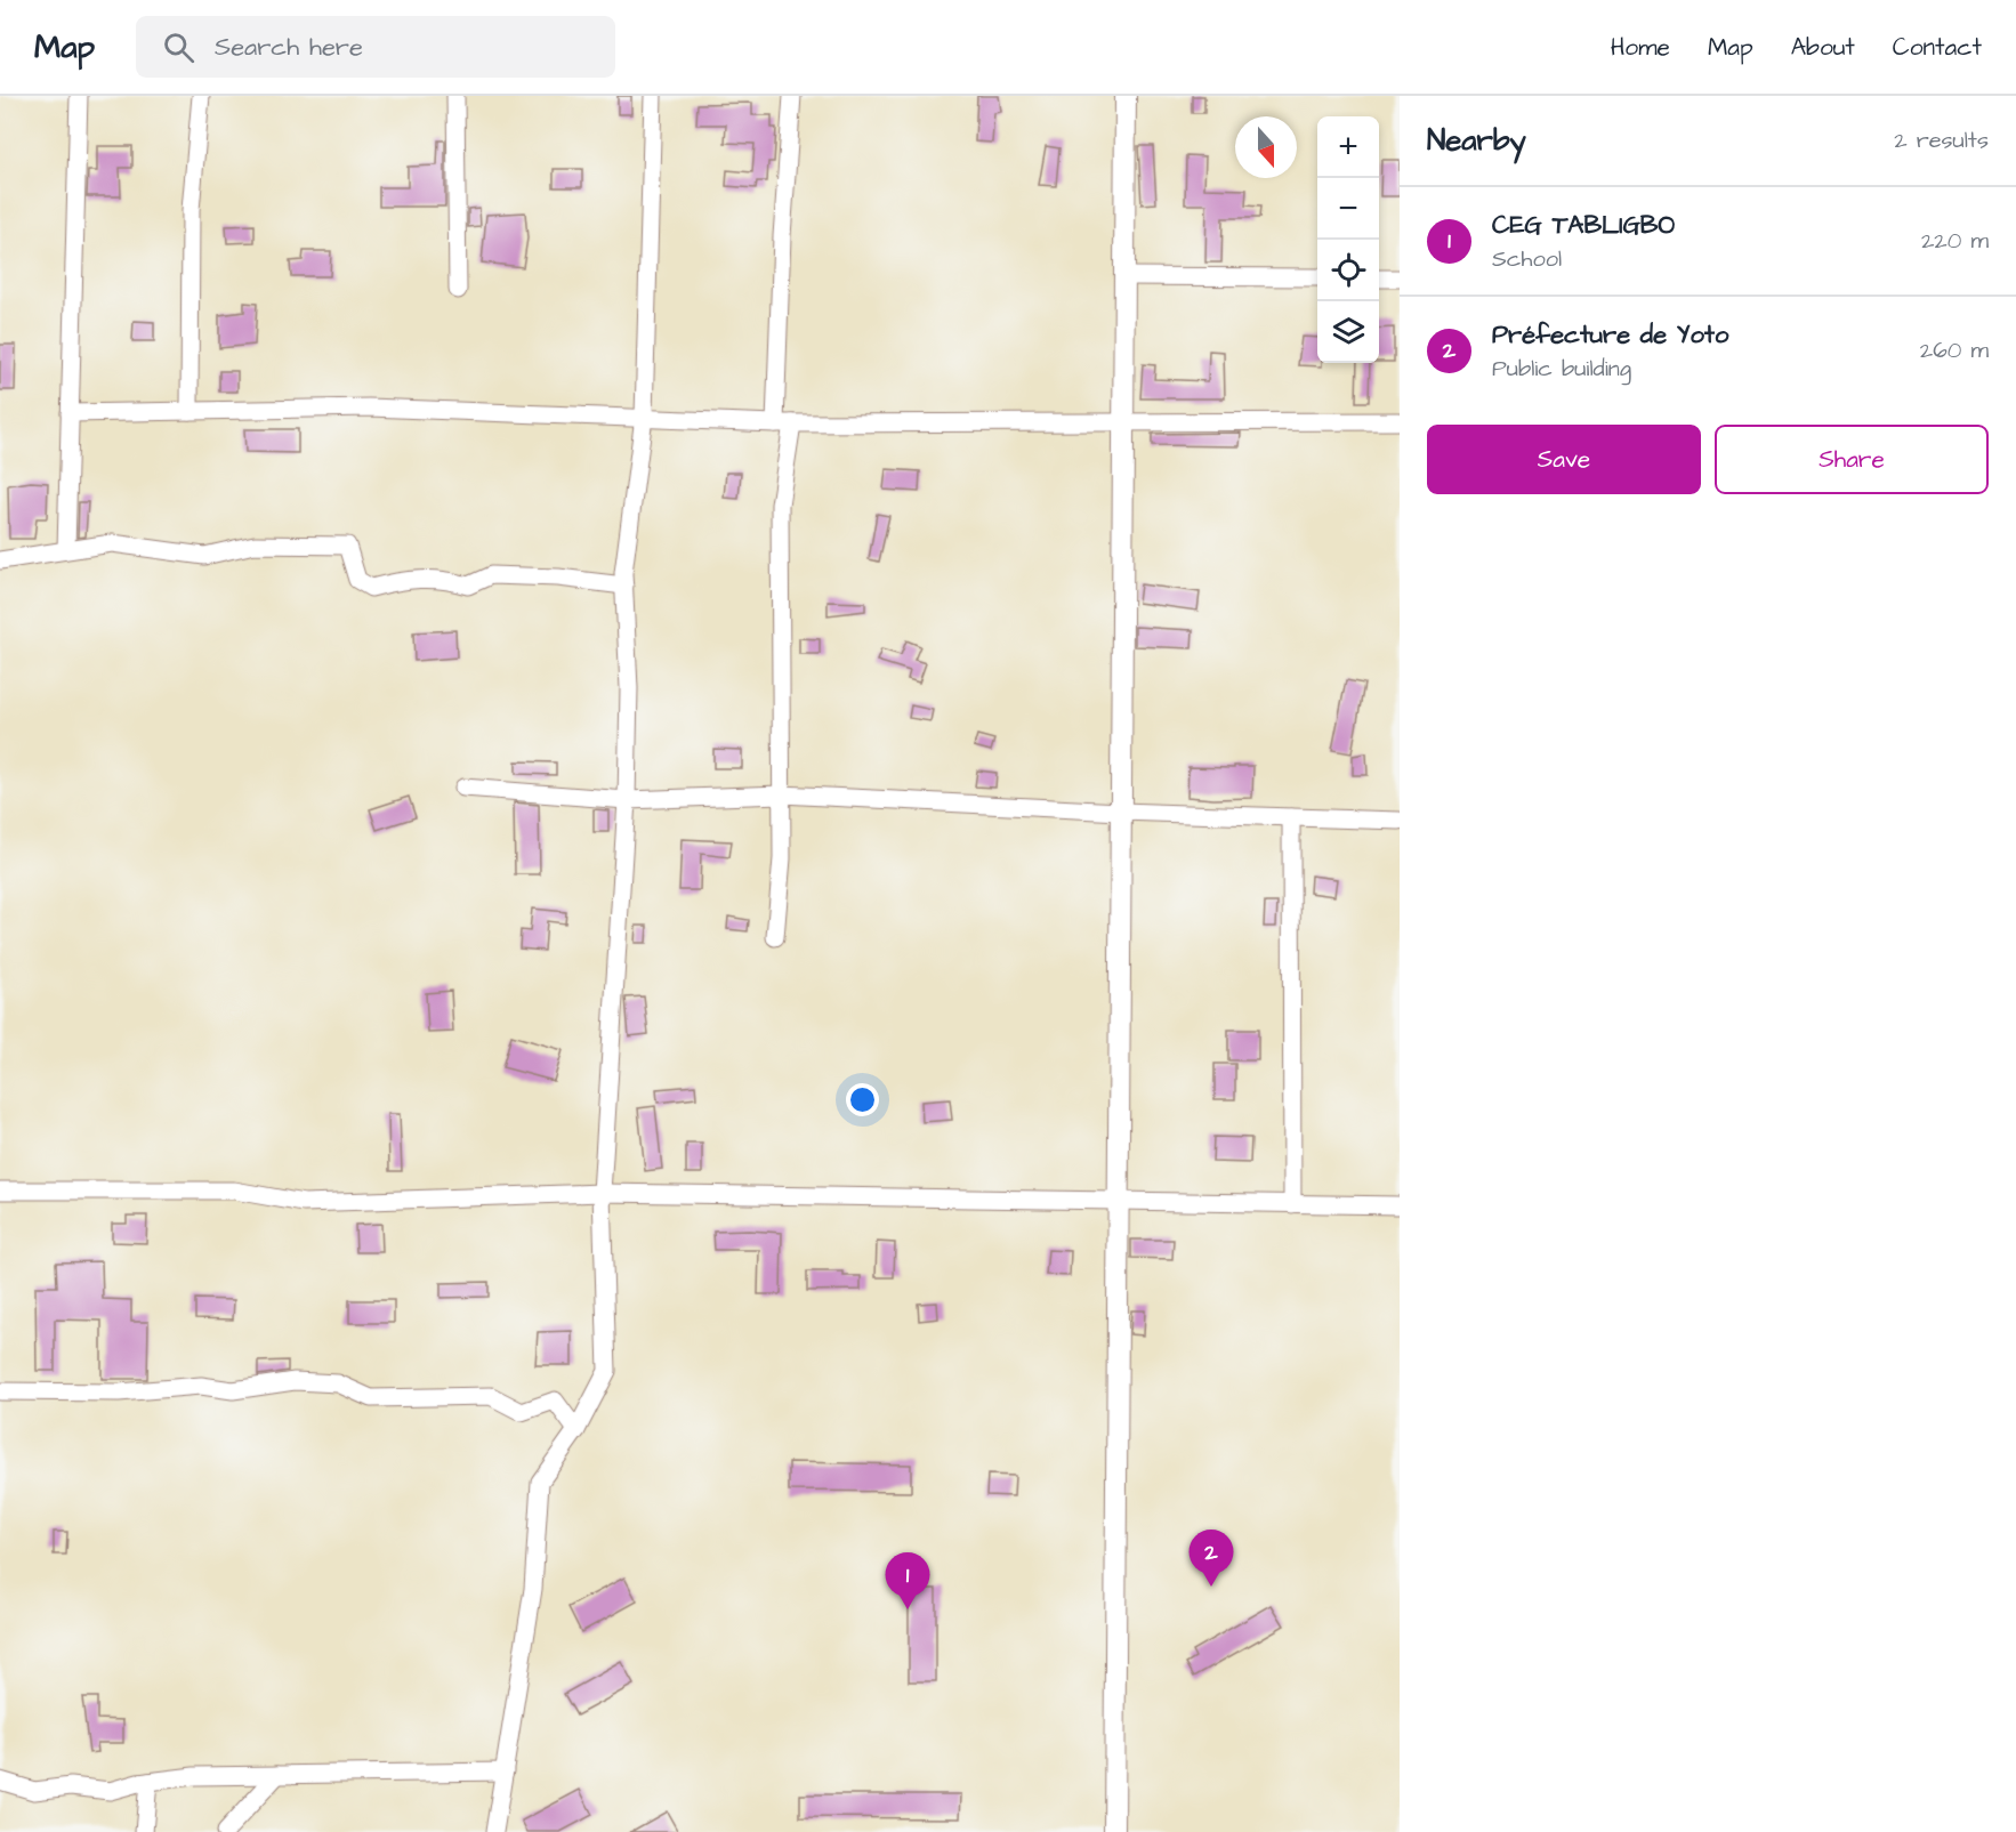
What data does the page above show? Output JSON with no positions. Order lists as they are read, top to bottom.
{
  "north": "bottom",
  "page": {
    "header": "Map",
    "search": "Search here",
    "nav": [
      "Home",
      "Map",
      "About",
      "Contact"
    ],
    "heading": ["Nearby", "2 results"],
    "map_buttons": ["+", "−"],
    "list": [
      {
        "mark": "1",
        "name": "CEG TABLIGBO",
        "note": "School",
        "value": "220 m"
      },
      {
        "mark": "2",
        "name": "Préfecture de Yoto",
        "note": "Public building",
        "value": "260 m"
      }
    ],
    "buttons": ["Save", "Share"],
    "pins": ["2", "1"]
  }
}
